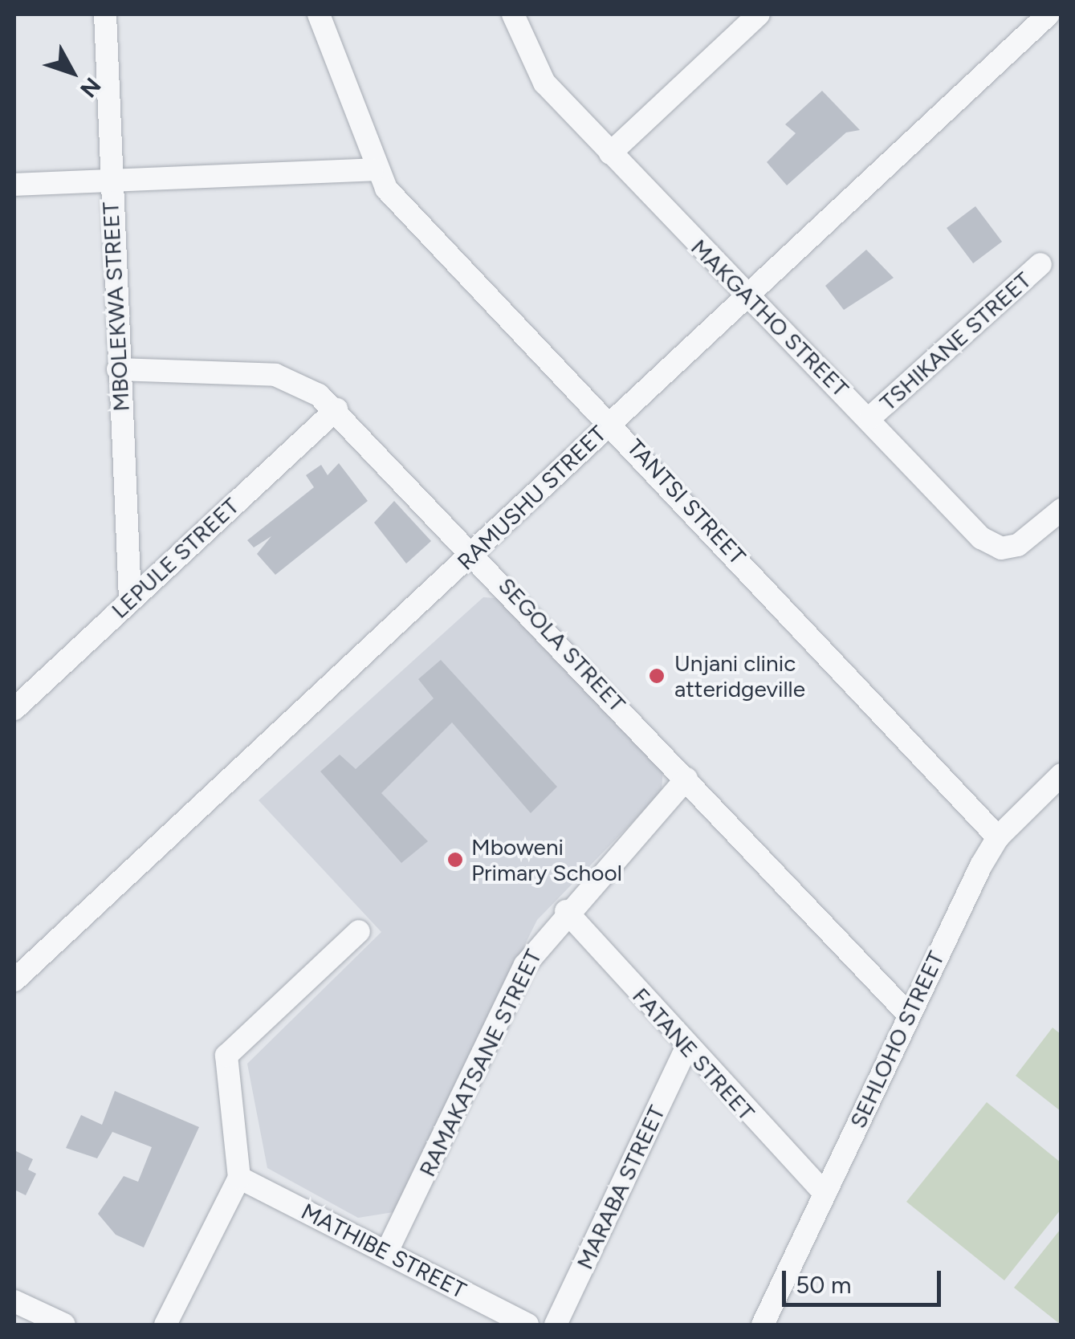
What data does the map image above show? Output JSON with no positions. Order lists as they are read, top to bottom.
{
  "streets": {
    "street": [
      "MBOLEKWA STREET",
      "MAKGATHO STREET",
      "TSHIKANE STREET",
      "RAMUSHU STREET",
      "TANTSI STREET",
      "LEPULE STREET",
      "SEGOLA STREET",
      "SEHLOHO STREET",
      "FATANE STREET",
      "RAMAKATSANE STREET",
      "MARABA STREET",
      "MATHIBE STREET"
    ]
  },
  "crossings": [
    ["MBOLEKWA STREET", "LEPULE STREET"],
    ["MBOLEKWA STREET", "SEGOLA STREET"],
    ["MAKGATHO STREET", "TSHIKANE STREET"],
    ["MAKGATHO STREET", "RAMUSHU STREET"],
    ["RAMUSHU STREET", "TANTSI STREET"],
    ["RAMUSHU STREET", "SEGOLA STREET"],
    ["TANTSI STREET", "SEHLOHO STREET"],
    ["LEPULE STREET", "SEGOLA STREET"],
    ["SEGOLA STREET", "SEHLOHO STREET"],
    ["SEGOLA STREET", "RAMAKATSANE STREET"],
    ["SEHLOHO STREET", "FATANE STREET"],
    ["FATANE STREET", "RAMAKATSANE STREET"],
    ["FATANE STREET", "MARABA STREET"],
    ["RAMAKATSANE STREET", "MATHIBE STREET"]
  ],
  "places": ["Unjani clinic atteridgeville", "Mboweni Primary School"],
  "scale_bar": "50 m",
  "north": "bottom right"
}
